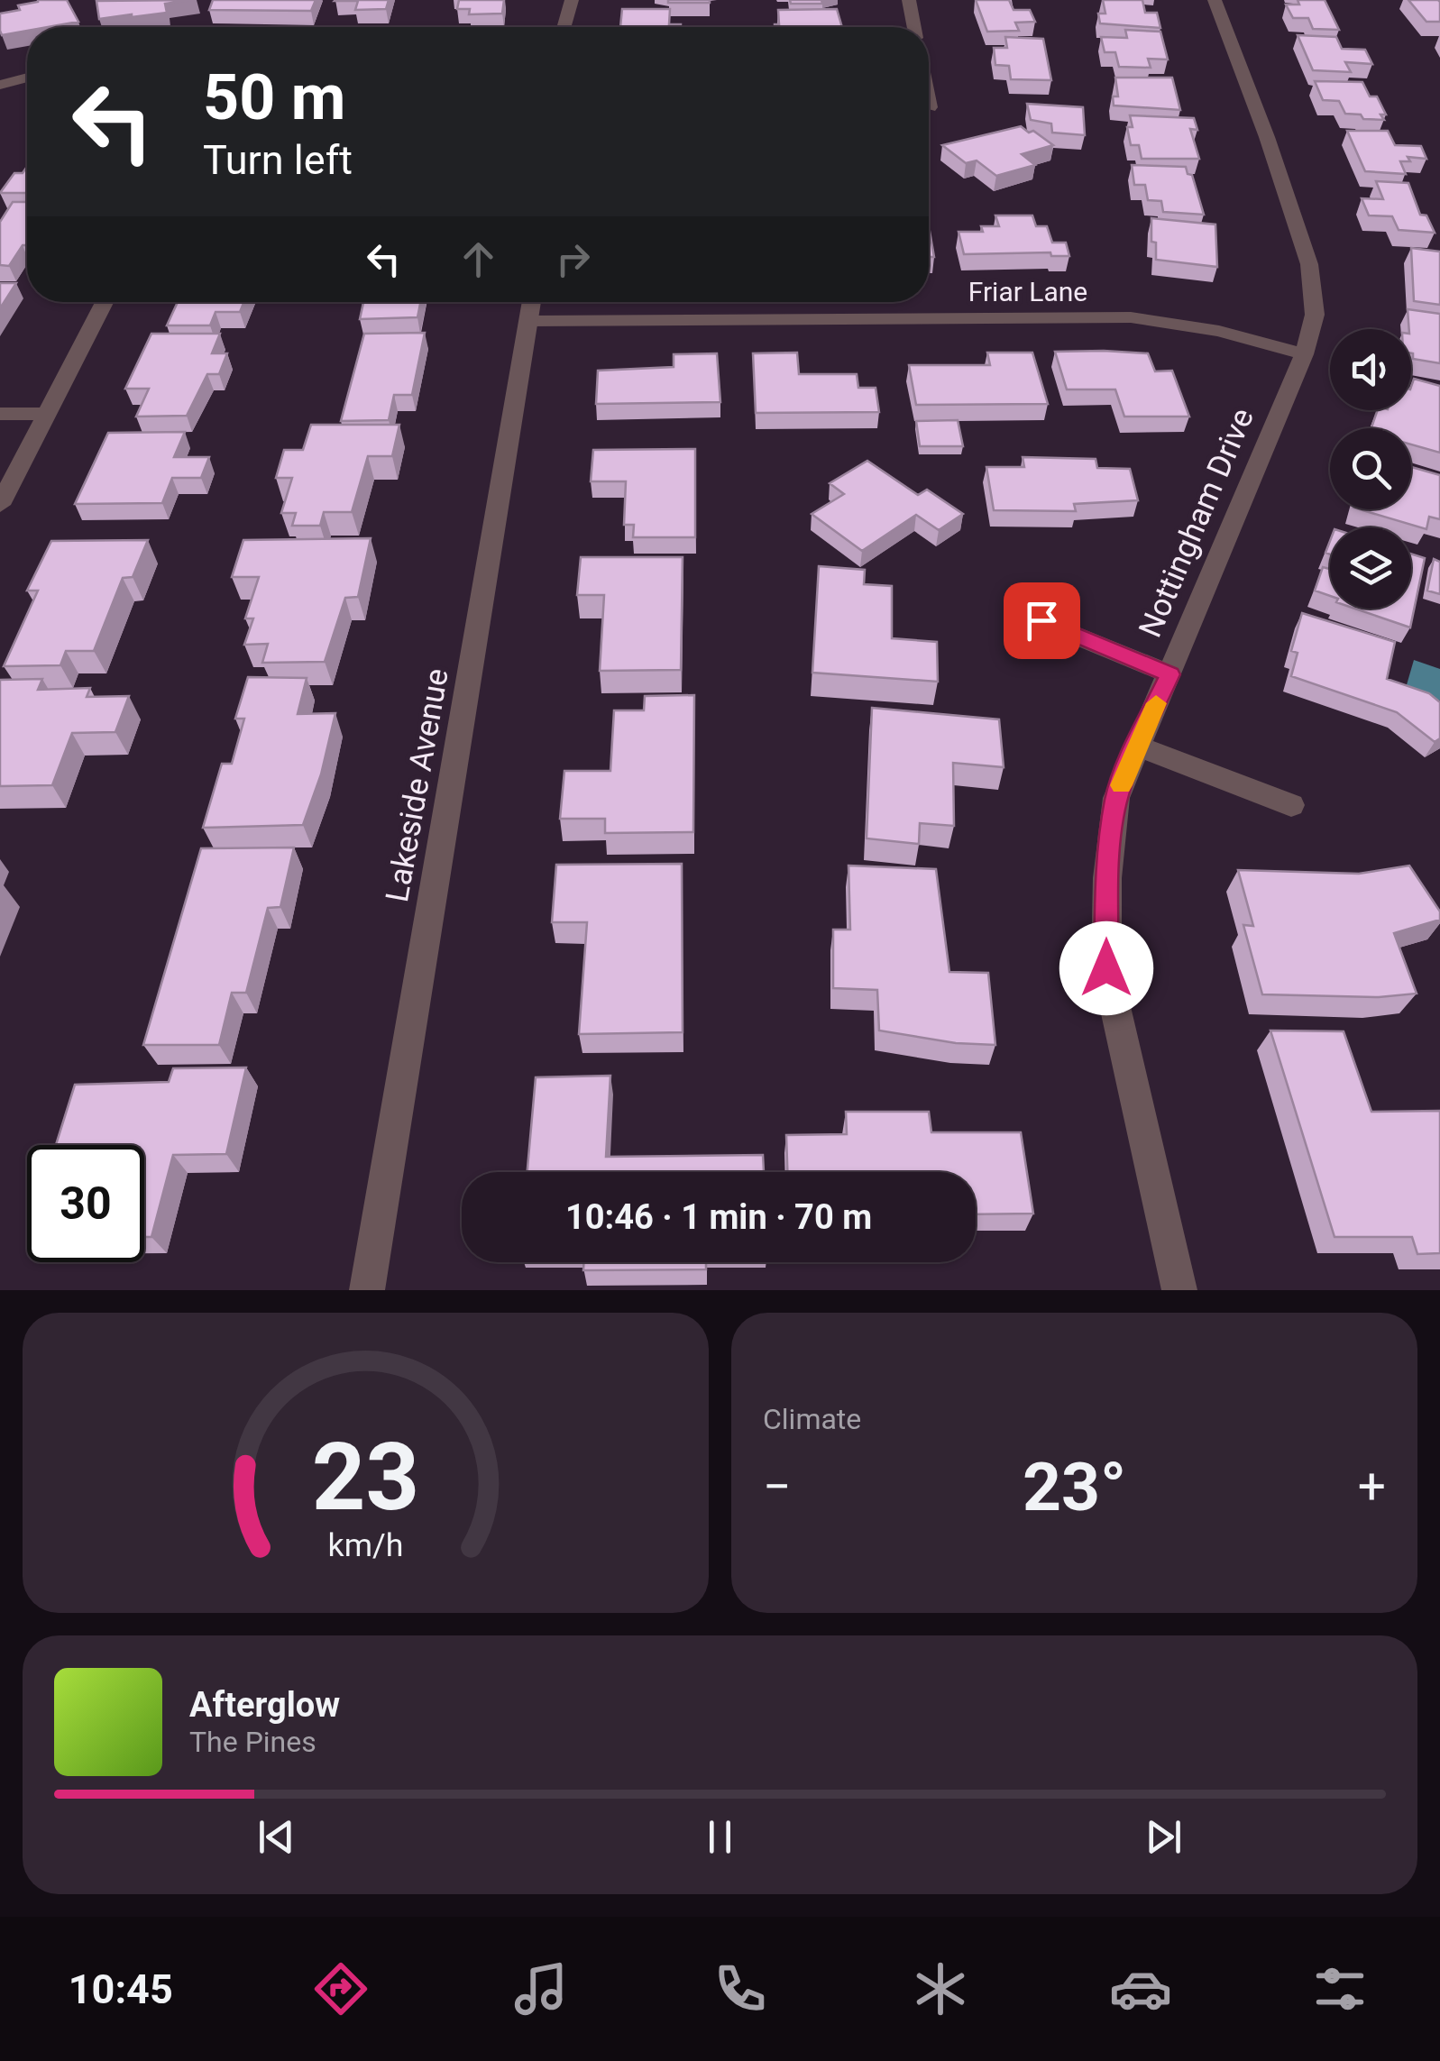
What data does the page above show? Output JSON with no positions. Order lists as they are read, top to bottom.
{
  "streets": {
    "street": ["Friar Lane", "Nottingham Drive", "Lakeside Avenue"]
  },
  "crossings": [
    ["Friar Lane", "Nottingham Drive"],
    ["Friar Lane", "Lakeside Avenue"]
  ],
  "page": {
    "turn": ["50 m", "Turn left"],
    "limit": "30",
    "trip": "10:46 · 1 min · 70 m",
    "tile": "Climate",
    "heat": ["−", "23°", "+"],
    "song": ["Afterglow", "The Pines"],
    "tabs": "10:45",
    "gauge": ["23", "km/h"]
  }
}
